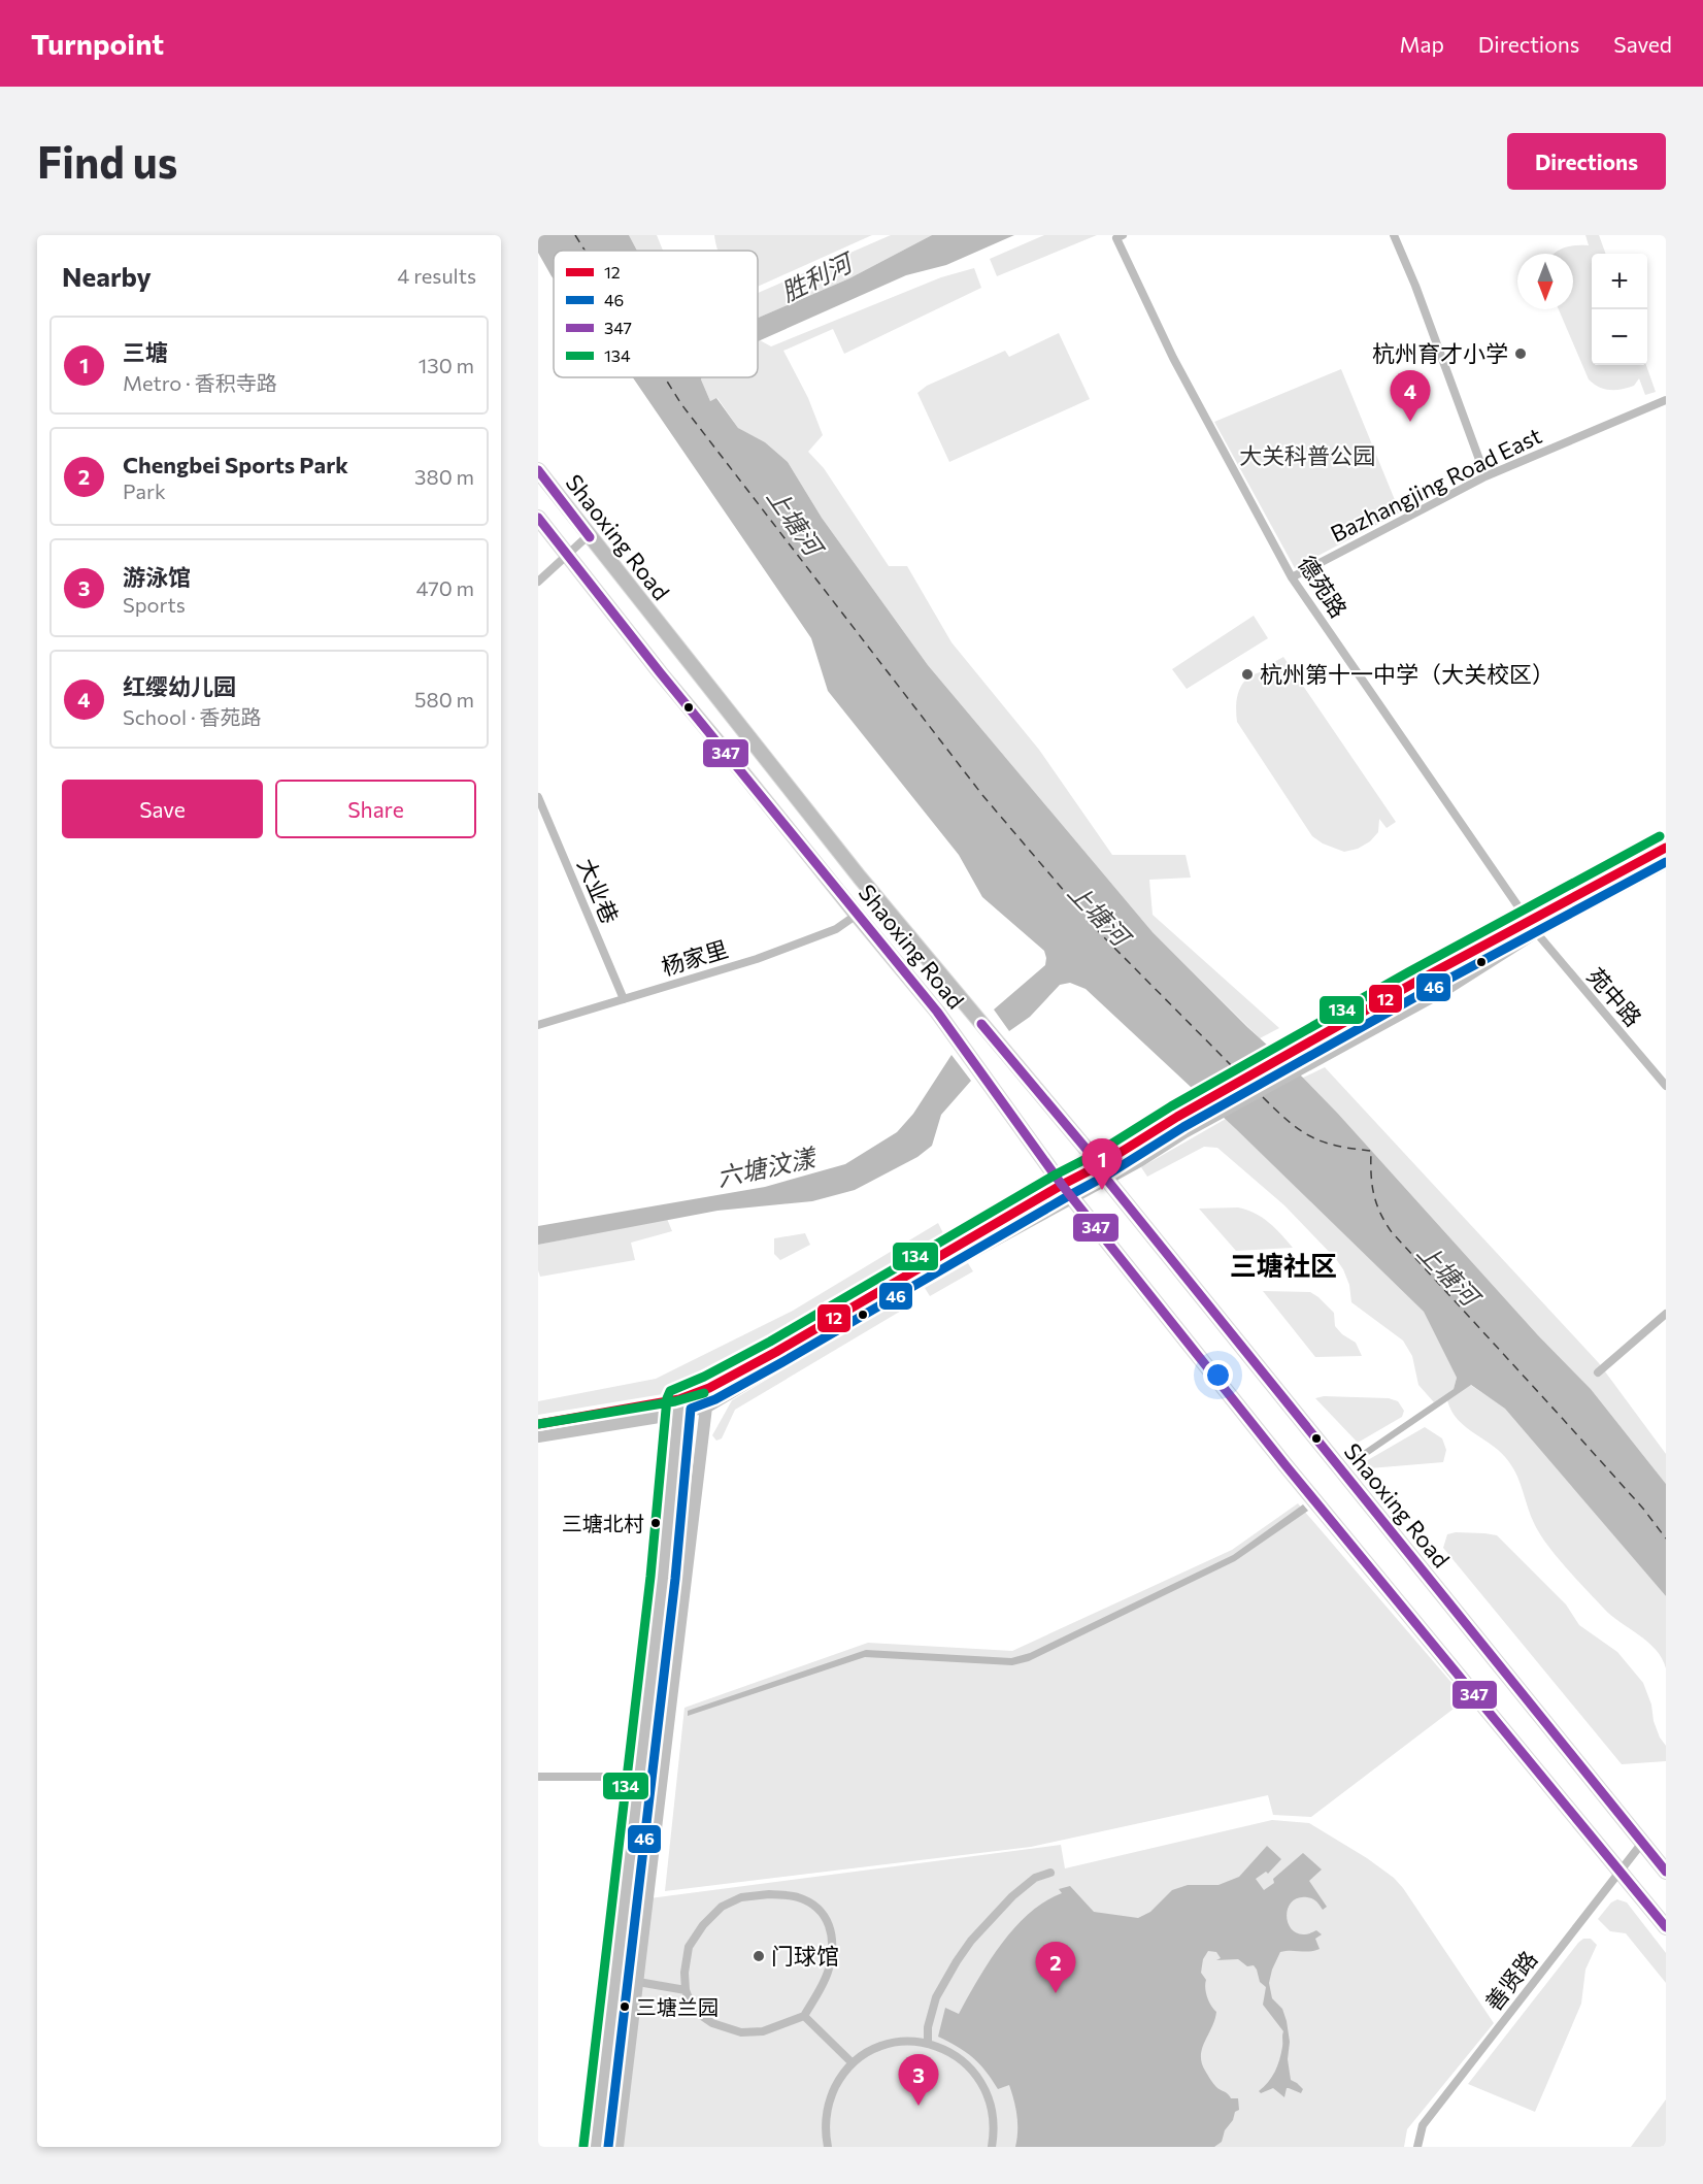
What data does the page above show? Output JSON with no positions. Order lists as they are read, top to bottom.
{
  "streets": {
    "main road": ["Shaoxing Road"],
    "street": [
      "Bazhangjing Road East",
      "德苑路",
      "大业巷",
      "杨家里",
      "苑中路",
      "善贤路"
    ]
  },
  "crossings": [
    ["Bazhangjing Road East", "德苑路"],
    ["Shaoxing Road", "杨家里"],
    ["Shaoxing Road", "善贤路"],
    ["德苑路", "苑中路"],
    ["大业巷", "杨家里"]
  ],
  "districts": ["三塘社区"],
  "water": ["胜利河", "上塘河", "六塘汶漾"],
  "parks": ["大关科普公园"],
  "places": [
    "杭州育才小学",
    "杭州第十一中学（大关校区）",
    "三塘北村",
    "门球馆",
    "三塘兰园"
  ],
  "lines": [
    "transit line 347",
    "transit line 134",
    "transit line 12",
    "transit line 46"
  ],
  "legend": [
    "12",
    "46",
    "347",
    "134"
  ],
  "north": "bottom",
  "page": {
    "header": "Turnpoint",
    "nav": ["Map", "Directions", "Saved"],
    "buttons": [
      "Directions",
      ["Save", "Share"]
    ],
    "title": "Find us",
    "heading": ["Nearby", "4 results"],
    "map_buttons": ["+", "−"],
    "list": [
      {
        "mark": "1",
        "name": "三塘",
        "note": "Metro · 香积寺路",
        "value": "130 m"
      },
      {
        "mark": "2",
        "name": "Chengbei Sports Park",
        "note": "Park",
        "value": "380 m"
      },
      {
        "mark": "3",
        "name": "游泳馆",
        "note": "Sports",
        "value": "470 m"
      },
      {
        "mark": "4",
        "name": "红缨幼儿园",
        "note": "School · 香苑路",
        "value": "580 m"
      }
    ],
    "pins": [
      "4",
      "1",
      "2",
      "3"
    ]
  }
}
